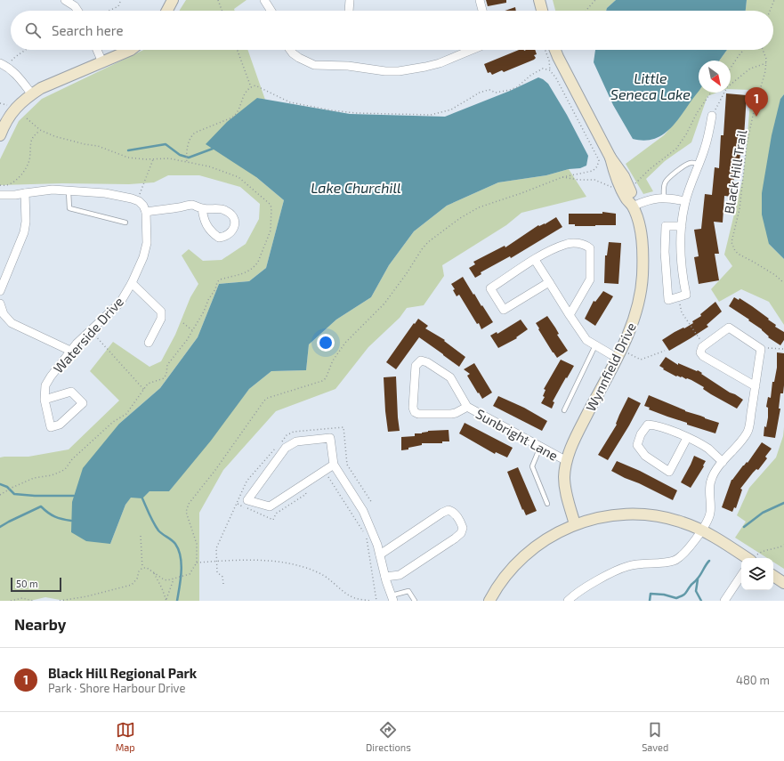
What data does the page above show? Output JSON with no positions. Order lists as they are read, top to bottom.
{
  "streets": {
    "street": ["Waterside Drive", "Wynnfield Drive", "Sunbright Lane"],
    "path": ["Black Hill Trail"]
  },
  "crossings": [
    ["Wynnfield Drive", "Sunbright Lane"]
  ],
  "water": ["Little Seneca Lake", "Lake Churchill"],
  "scale_bar": "50 m",
  "north": "bottom right",
  "page": {
    "search": "Search here",
    "pins": "1",
    "scale": "50 m",
    "heading": "Nearby",
    "list": [
      {
        "mark": "1",
        "name": "Black Hill Regional Park",
        "note": "Park · Shore Harbour Drive",
        "value": "480 m"
      }
    ],
    "nav": ["Map", "Directions", "Saved"]
  }
}
